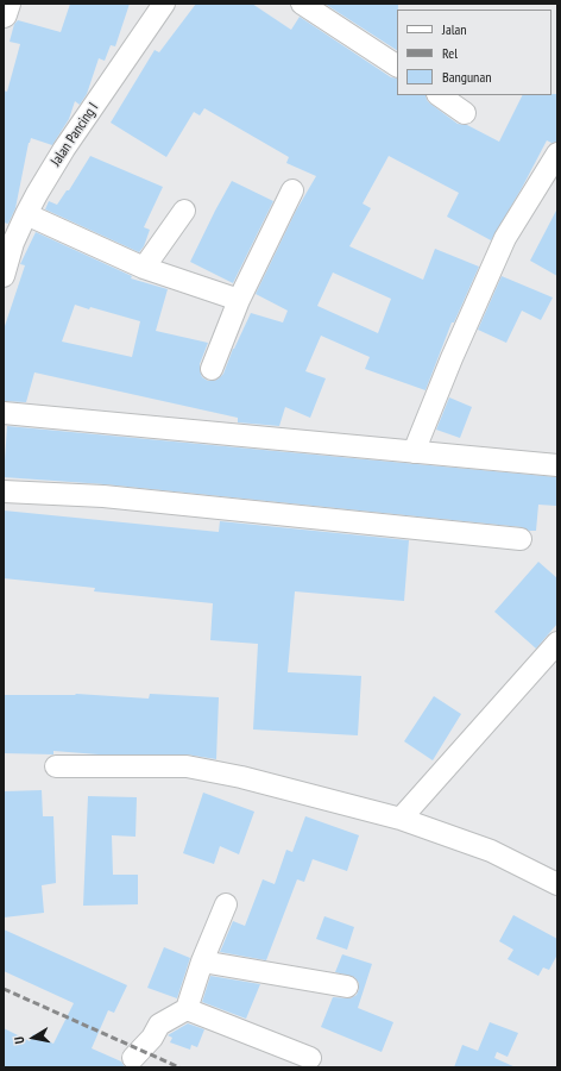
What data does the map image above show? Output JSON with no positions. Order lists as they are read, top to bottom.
{
  "streets": {
    "street": ["Jalan Pancing I"]
  },
  "legend": ["Jalan", "Rel", "Bangunan"],
  "north": "left"
}
